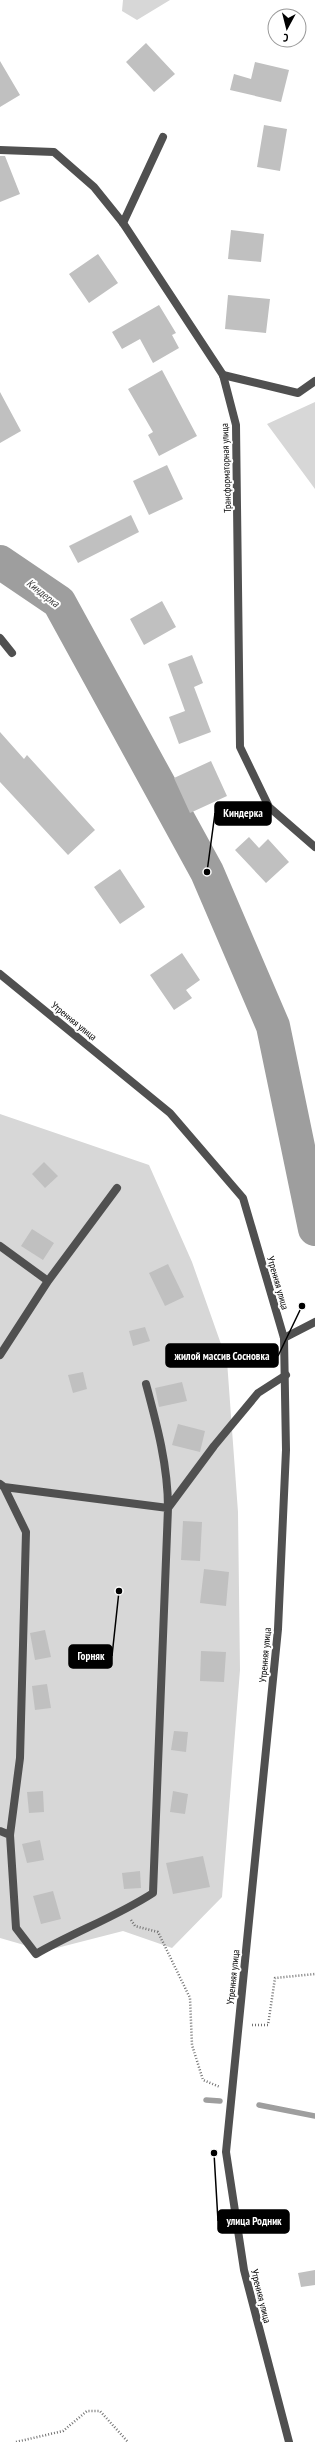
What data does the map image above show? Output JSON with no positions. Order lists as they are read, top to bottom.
{
  "streets": {
    "street": ["Трансформаторная улица", "Утренняя улица"]
  },
  "water": ["Киндерка"],
  "places": [
    "Киндерка",
    "жилой массив Сосновка",
    "Горняк",
    "улица Родник"
  ],
  "north": "bottom"
}
